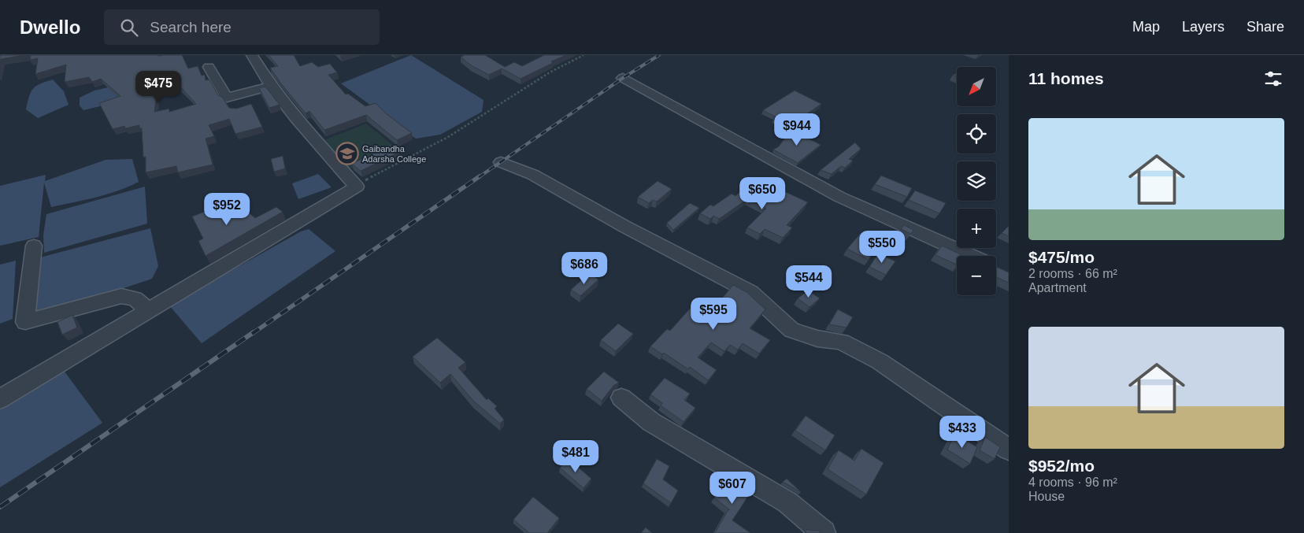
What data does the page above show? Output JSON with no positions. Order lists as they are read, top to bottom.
{
  "places": {
    "school or university": ["Gaibandha Adarsha College"]
  },
  "north": "bottom left",
  "page": {
    "header": "Dwello",
    "search": "Search here",
    "nav": ["Map", "Layers", "Share"],
    "heading": "11 homes",
    "map_buttons": ["+", "−"],
    "price": [
      "$475",
      "$944",
      "$650",
      "$952",
      "$550",
      "$686",
      "$544",
      "$595",
      "$433",
      "$481",
      "$607"
    ],
    "list": [
      {
        "name": "$475/mo",
        "note": "2 rooms · 66 m² · Apartment"
      },
      {
        "name": "$952/mo",
        "note": "4 rooms · 96 m² · House"
      }
    ]
  }
}
